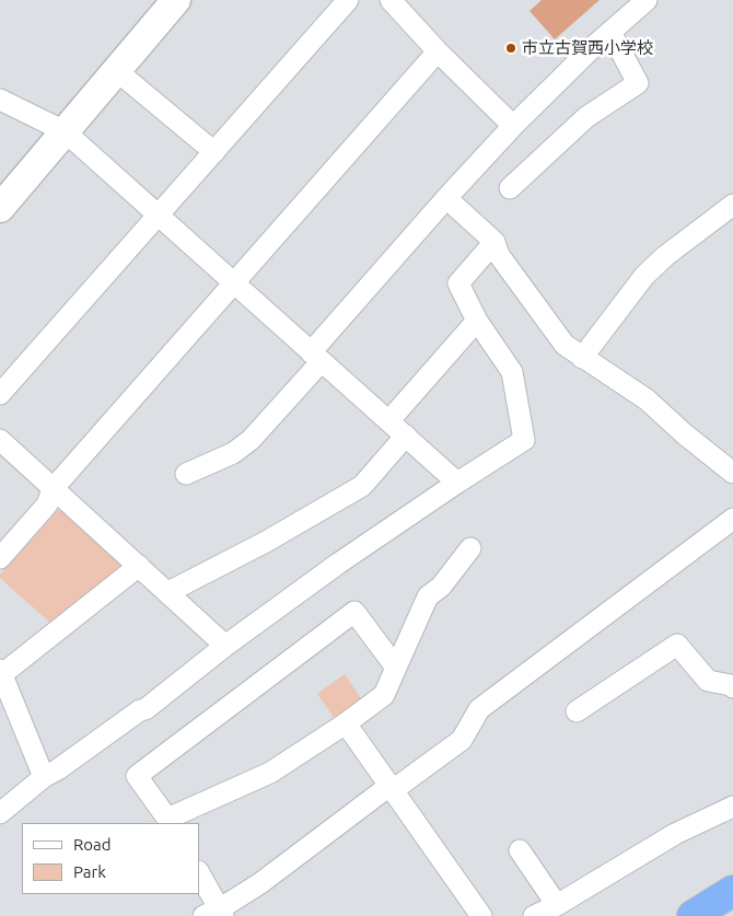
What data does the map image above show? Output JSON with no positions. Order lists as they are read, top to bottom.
{
  "places": ["市立古賀西小学校"],
  "legend": ["Road", "Park"]
}
